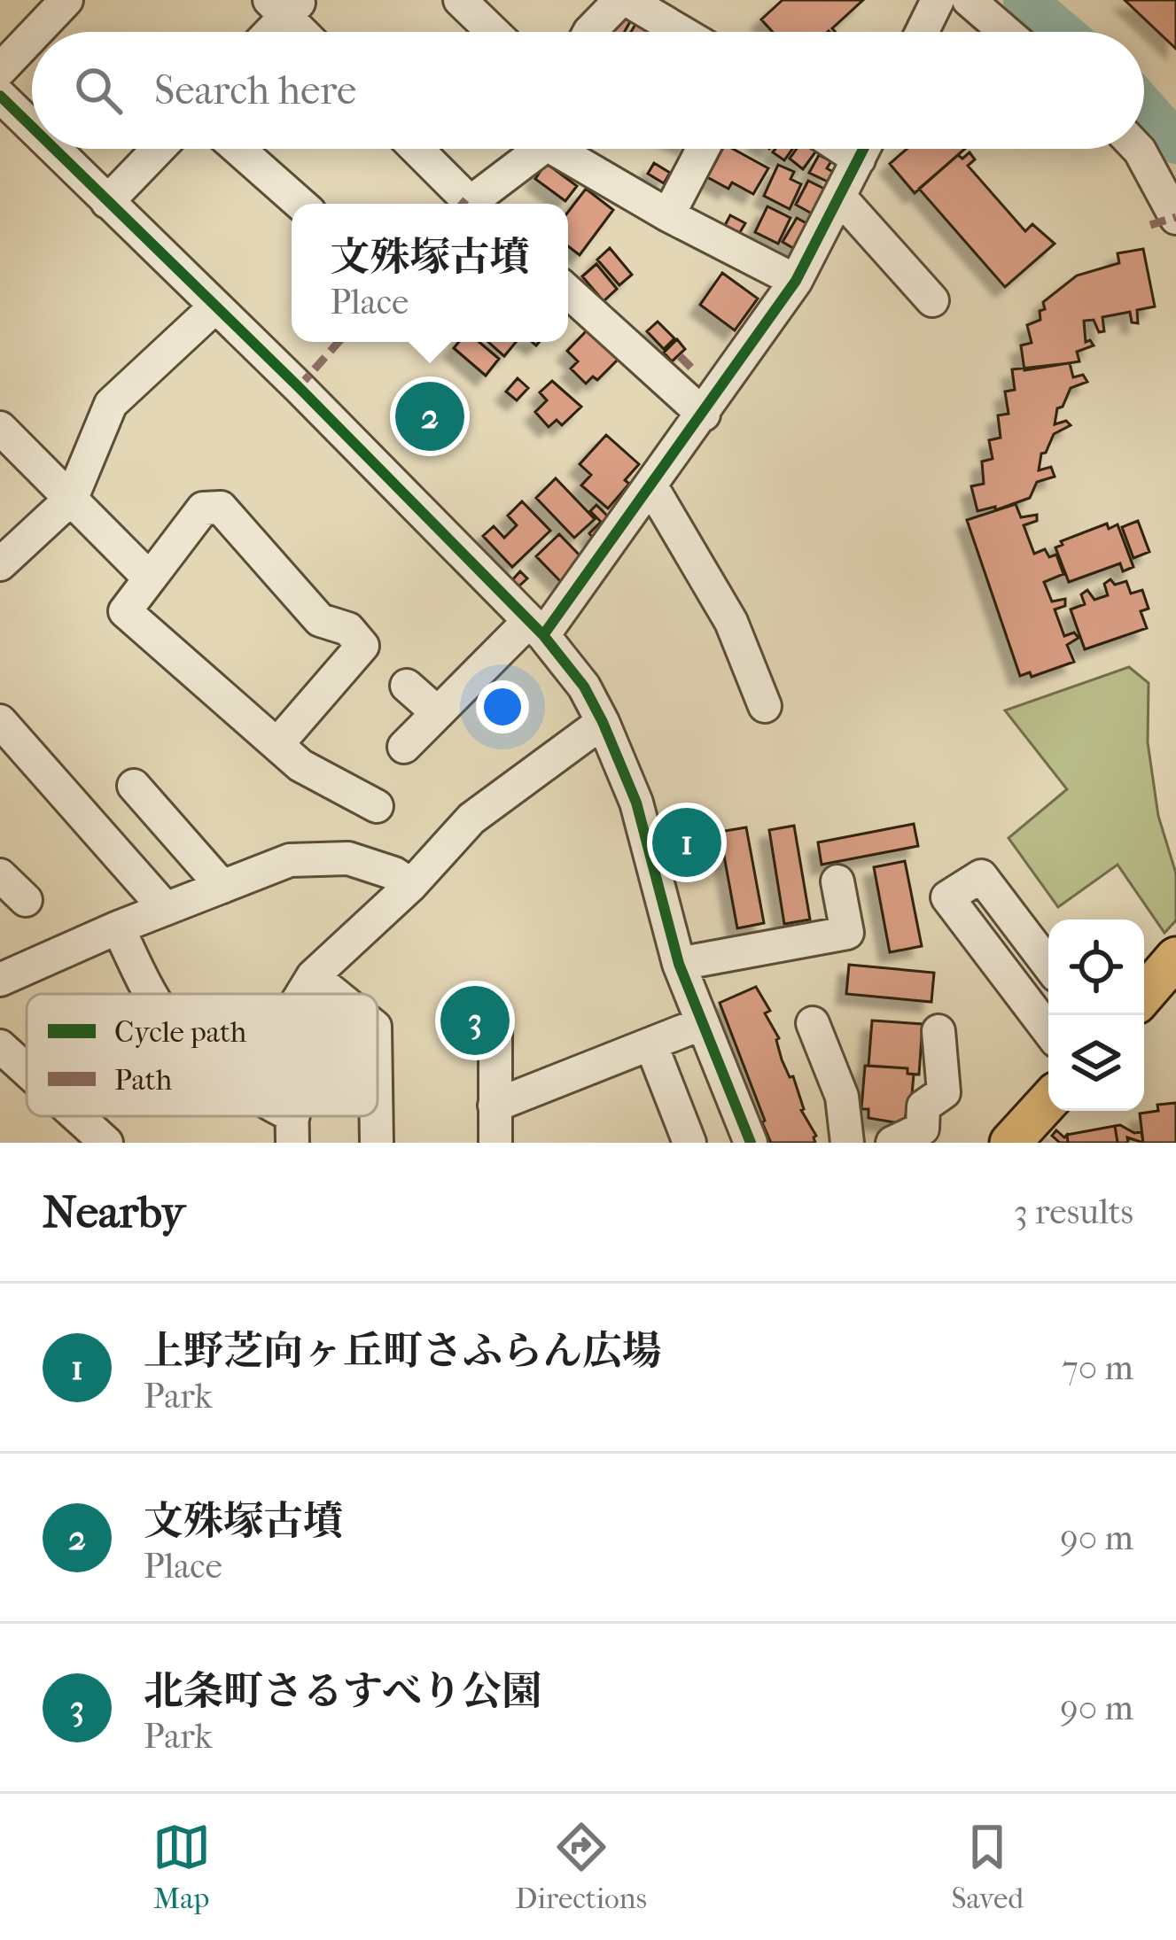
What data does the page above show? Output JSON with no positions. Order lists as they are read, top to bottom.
{
  "legend": ["Cycle path", "Path"],
  "page": {
    "search": "Search here",
    "popup": ["文殊塚古墳", "Place"],
    "pins": ["2", "1", "3"],
    "heading": ["Nearby", "3 results"],
    "list": [
      {
        "mark": "1",
        "name": "上野芝向ヶ丘町さふらん広場",
        "note": "Park",
        "value": "70 m"
      },
      {
        "mark": "2",
        "name": "文殊塚古墳",
        "note": "Place",
        "value": "90 m"
      },
      {
        "mark": "3",
        "name": "北条町さるすべり公園",
        "note": "Park",
        "value": "90 m"
      }
    ],
    "nav": ["Map", "Directions", "Saved"]
  }
}
